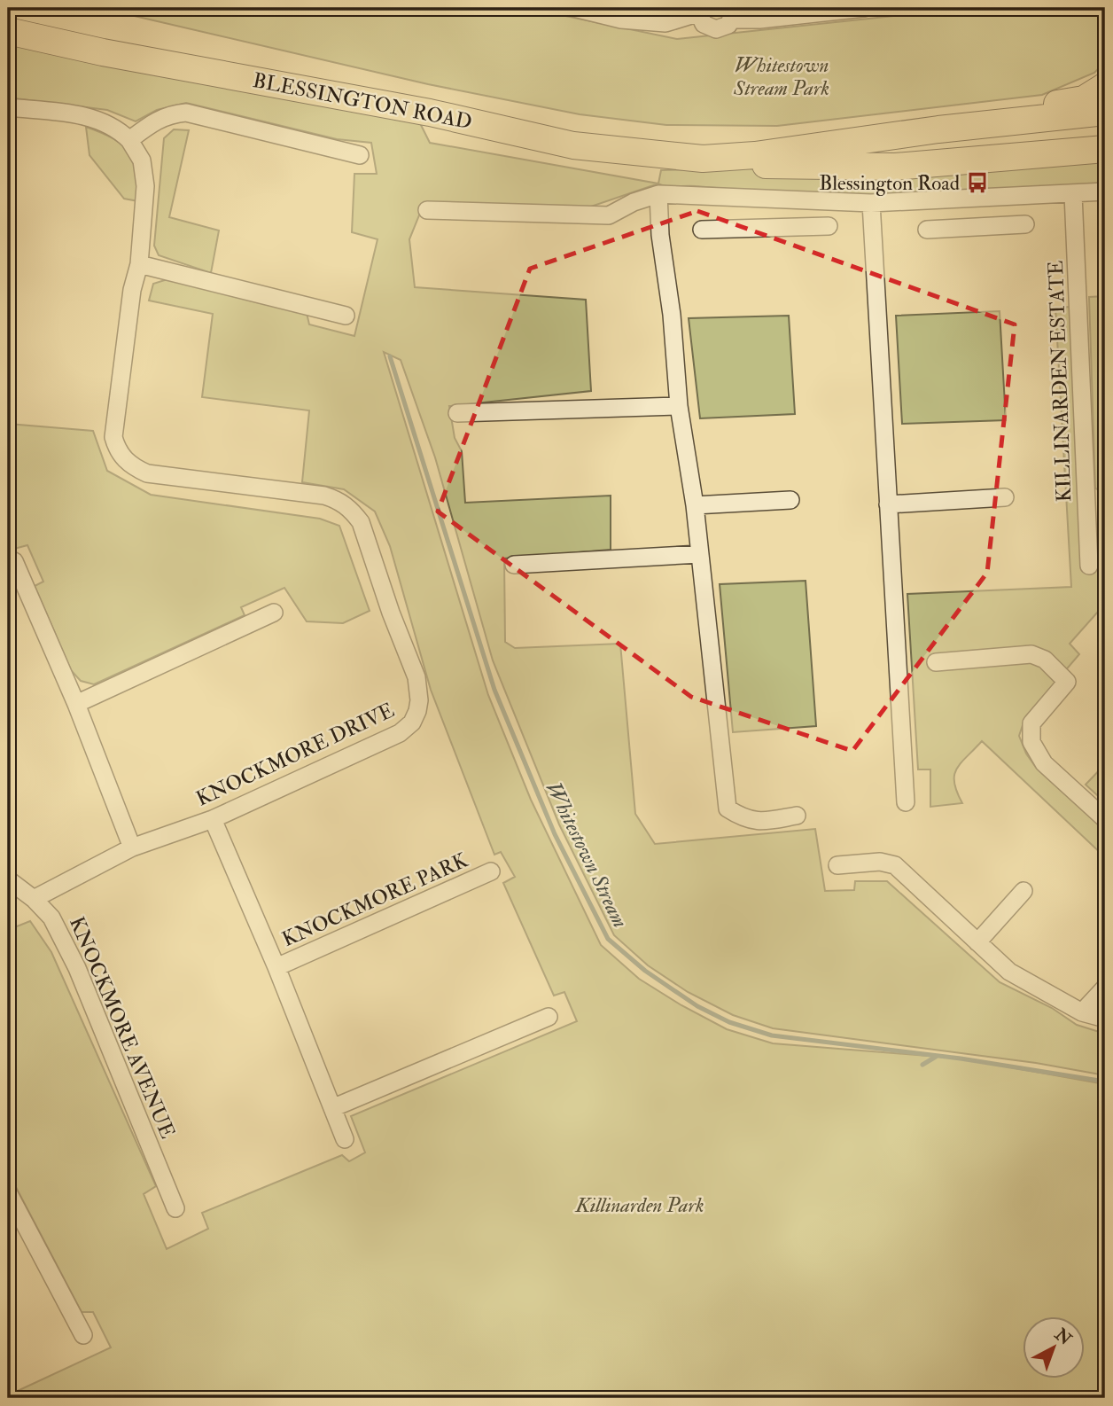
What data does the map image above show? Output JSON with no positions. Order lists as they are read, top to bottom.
{
  "streets": {
    "main road": ["BLESSINGTON ROAD"],
    "street": [
      "KILLINARDEN ESTATE",
      "KNOCKMORE DRIVE",
      "KNOCKMORE PARK",
      "KNOCKMORE AVENUE"
    ]
  },
  "crossings": [
    ["KNOCKMORE DRIVE", "KNOCKMORE PARK"],
    ["KNOCKMORE DRIVE", "KNOCKMORE AVENUE"]
  ],
  "water": ["Whitestown Stream"],
  "parks": ["Whitestown Stream Park", "Killinarden Park"],
  "places": {
    "bus stop": ["Blessington Road"]
  },
  "north": "top right"
}
